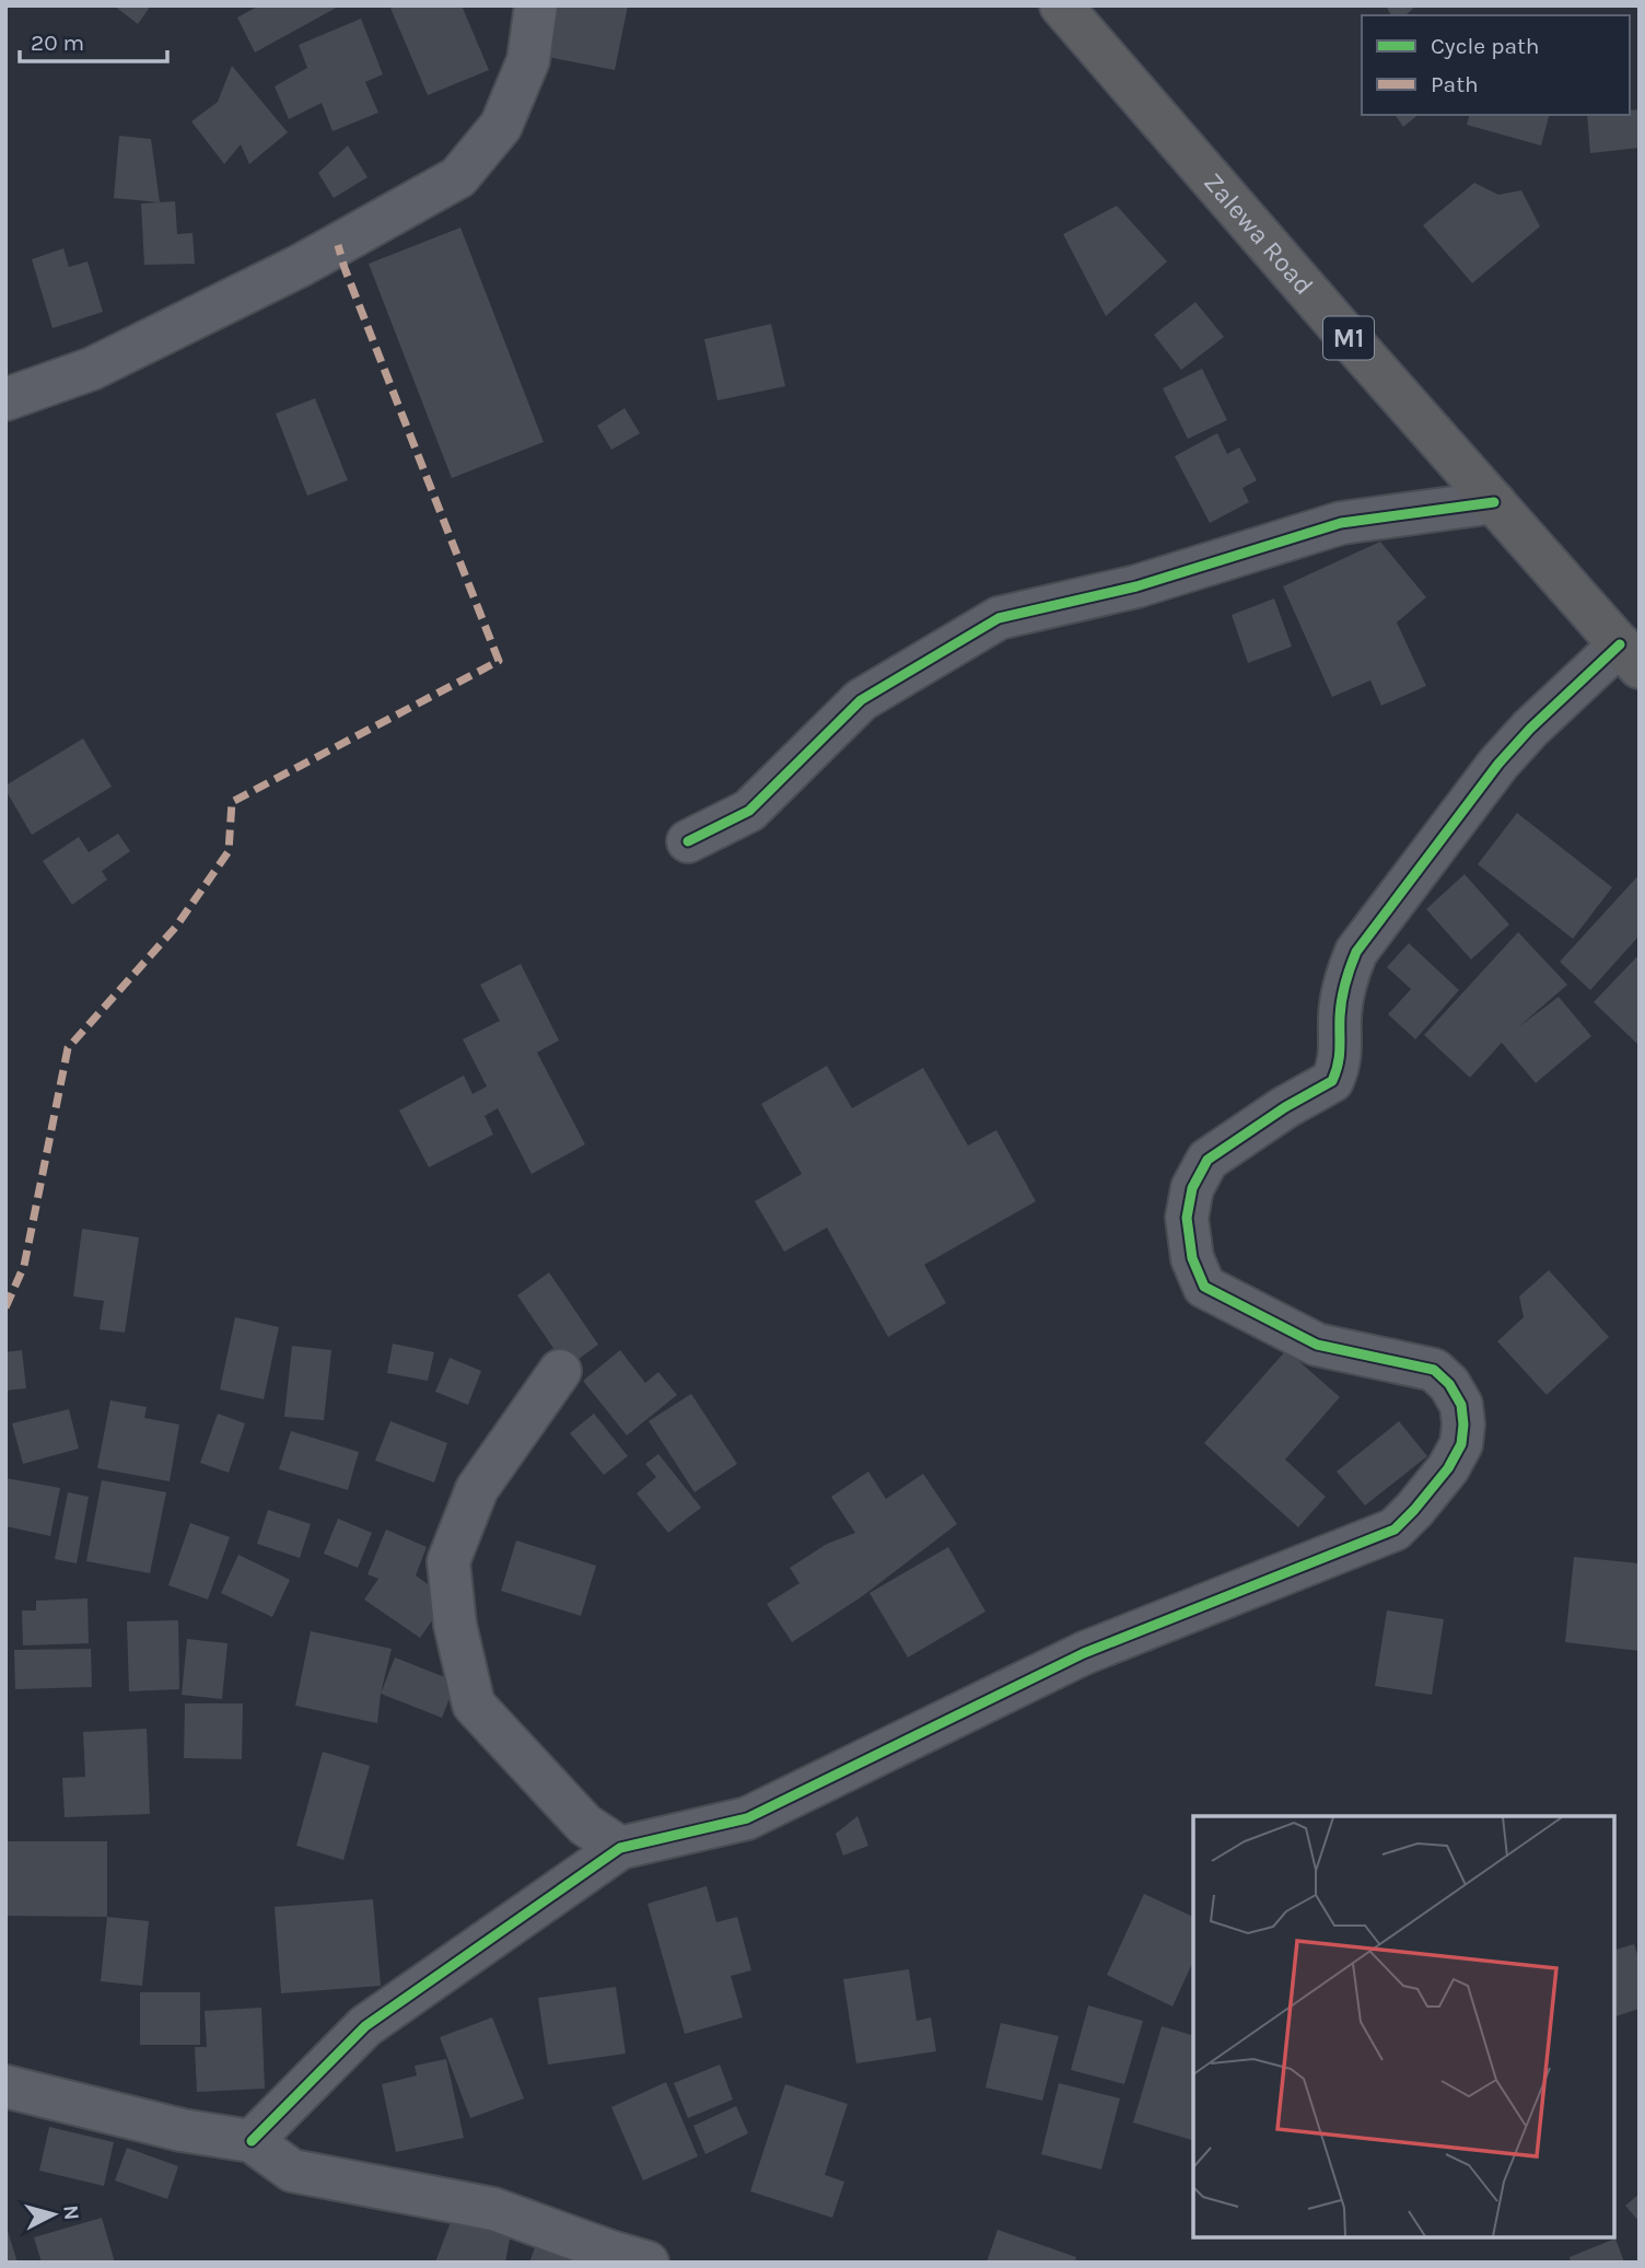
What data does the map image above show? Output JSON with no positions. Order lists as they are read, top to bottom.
{
  "streets": {
    "highway": ["Zalewa Road", "M1"]
  },
  "legend": ["Cycle path", "Path"],
  "scale_bar": "20 m",
  "north": "right"
}
